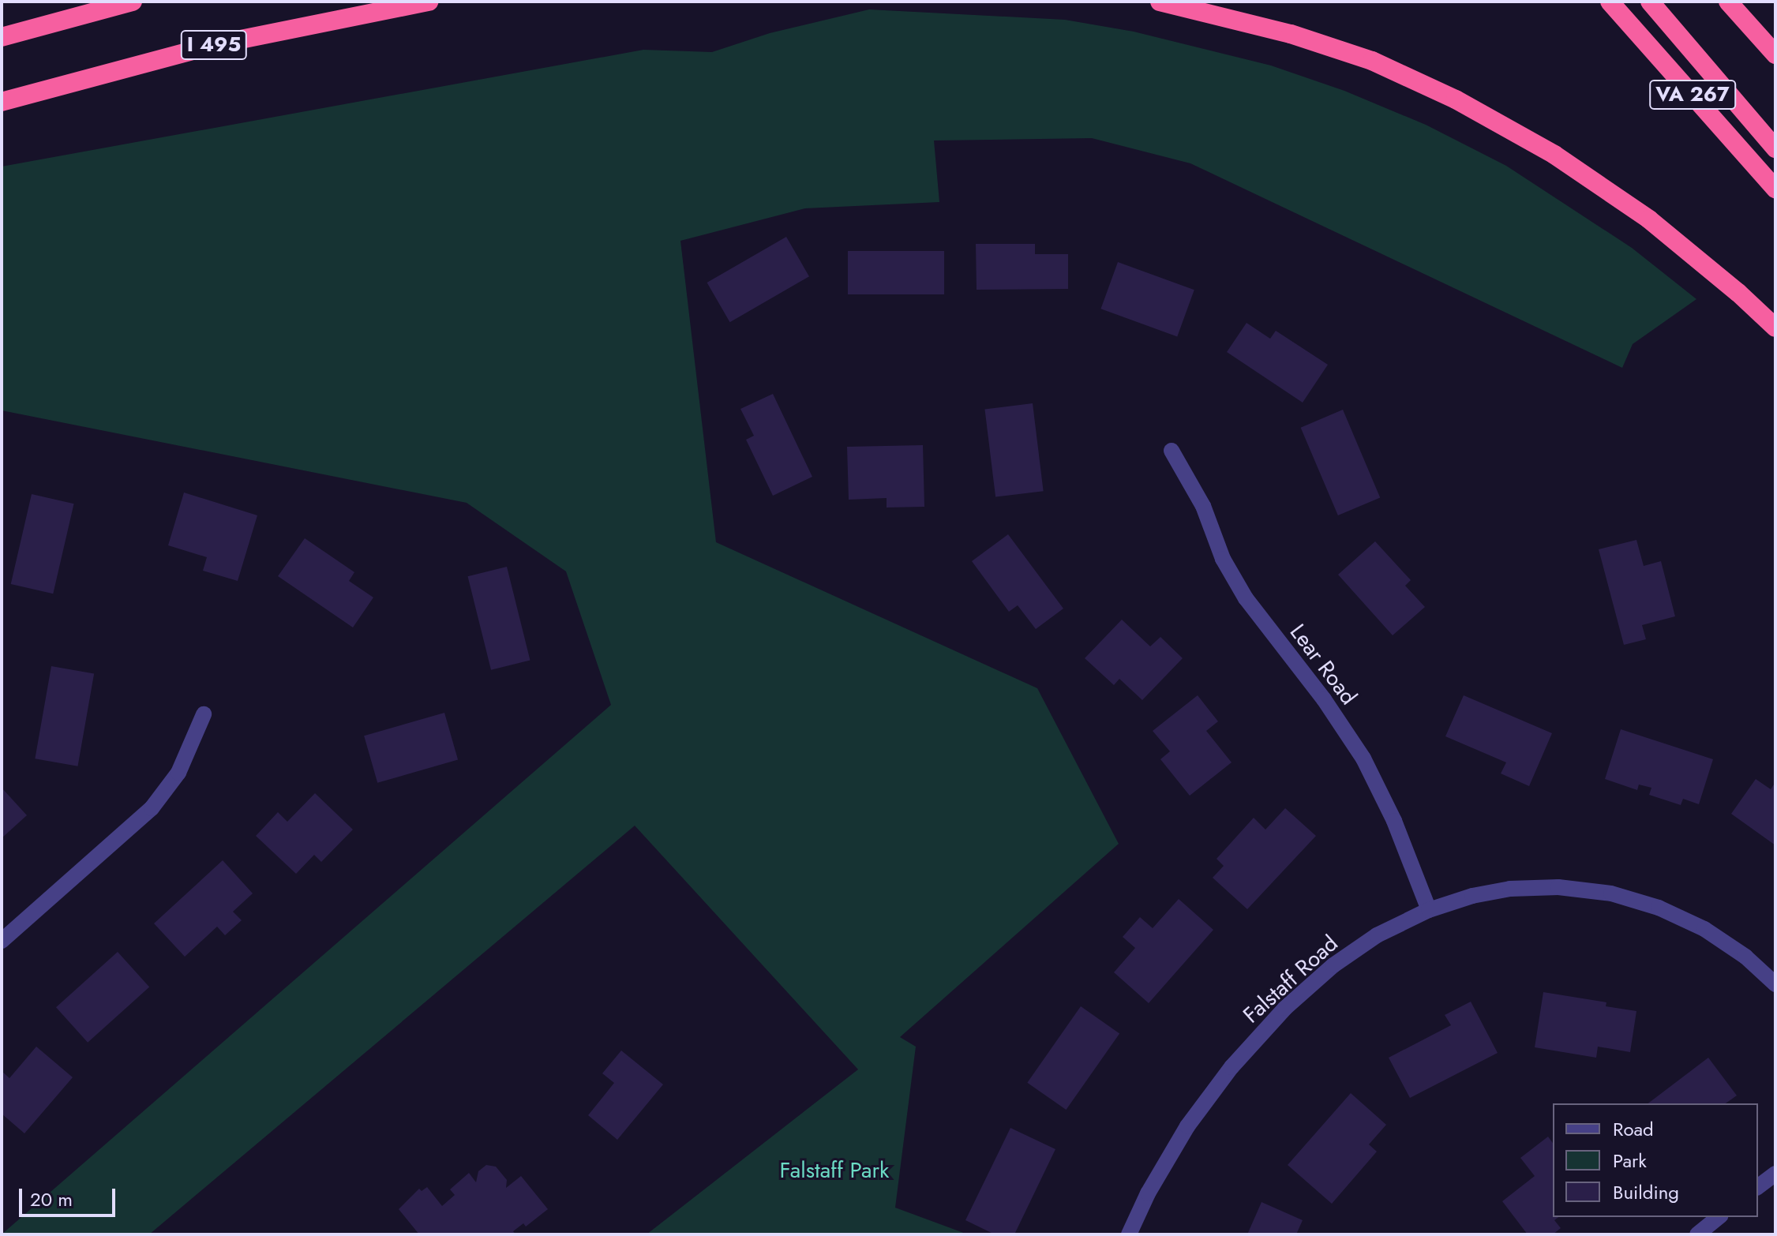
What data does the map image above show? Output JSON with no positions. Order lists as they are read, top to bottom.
{
  "streets": {
    "highway": ["I 495", "VA 267"],
    "street": ["Lear Road", "Falstaff Road"]
  },
  "crossings": [
    ["Lear Road", "Falstaff Road"]
  ],
  "parks": ["Falstaff Park"],
  "legend": ["Road", "Park", "Building"],
  "scale_bar": "20 m"
}
